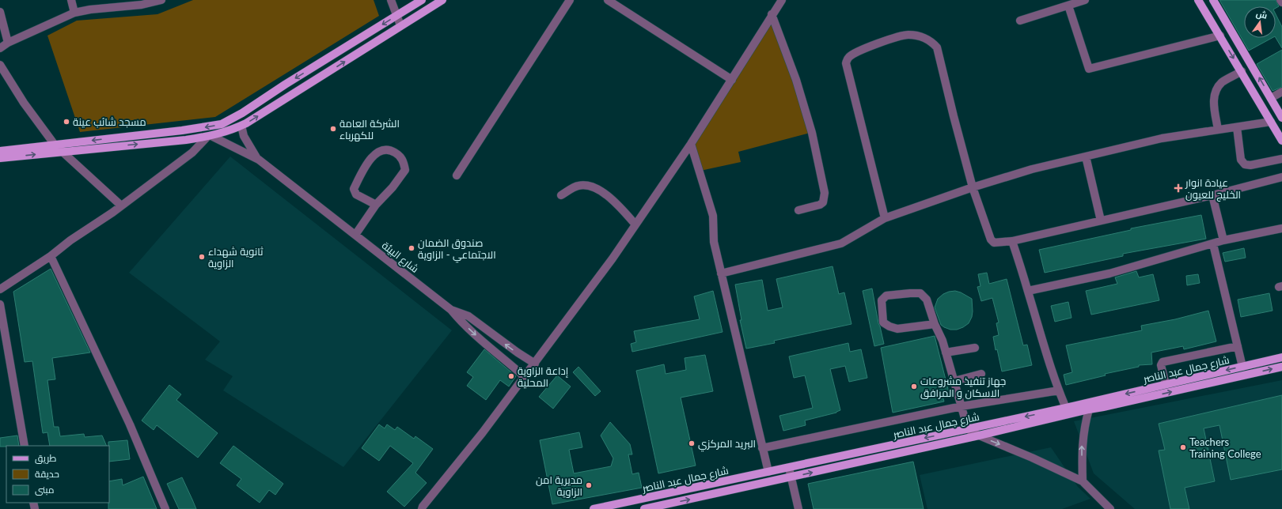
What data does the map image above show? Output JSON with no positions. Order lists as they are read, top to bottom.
{
  "streets": {
    "main road": ["شارع جمال عبد الناصر"],
    "street": ["شارع البيئة"]
  },
  "places": {
    "other": [
      "مسجد شائب عينة",
      "الشركة العامة للكهرباء",
      "صندوق الضمان الاجتماعي - الزاوية",
      "ثانوية شهداء الزاوية",
      "إداعة الزاوية المحلية",
      "جهاز تنفيذ مشروعات الاسكان و المرافق",
      "البريد المركزي",
      "Teachers Training College",
      "مديرية امن الزاوية"
    ],
    "health": ["عيادة انوار الخليج للعيون"]
  },
  "legend": ["طريق", "حديقة", "مبنى"],
  "north": "top"
}
